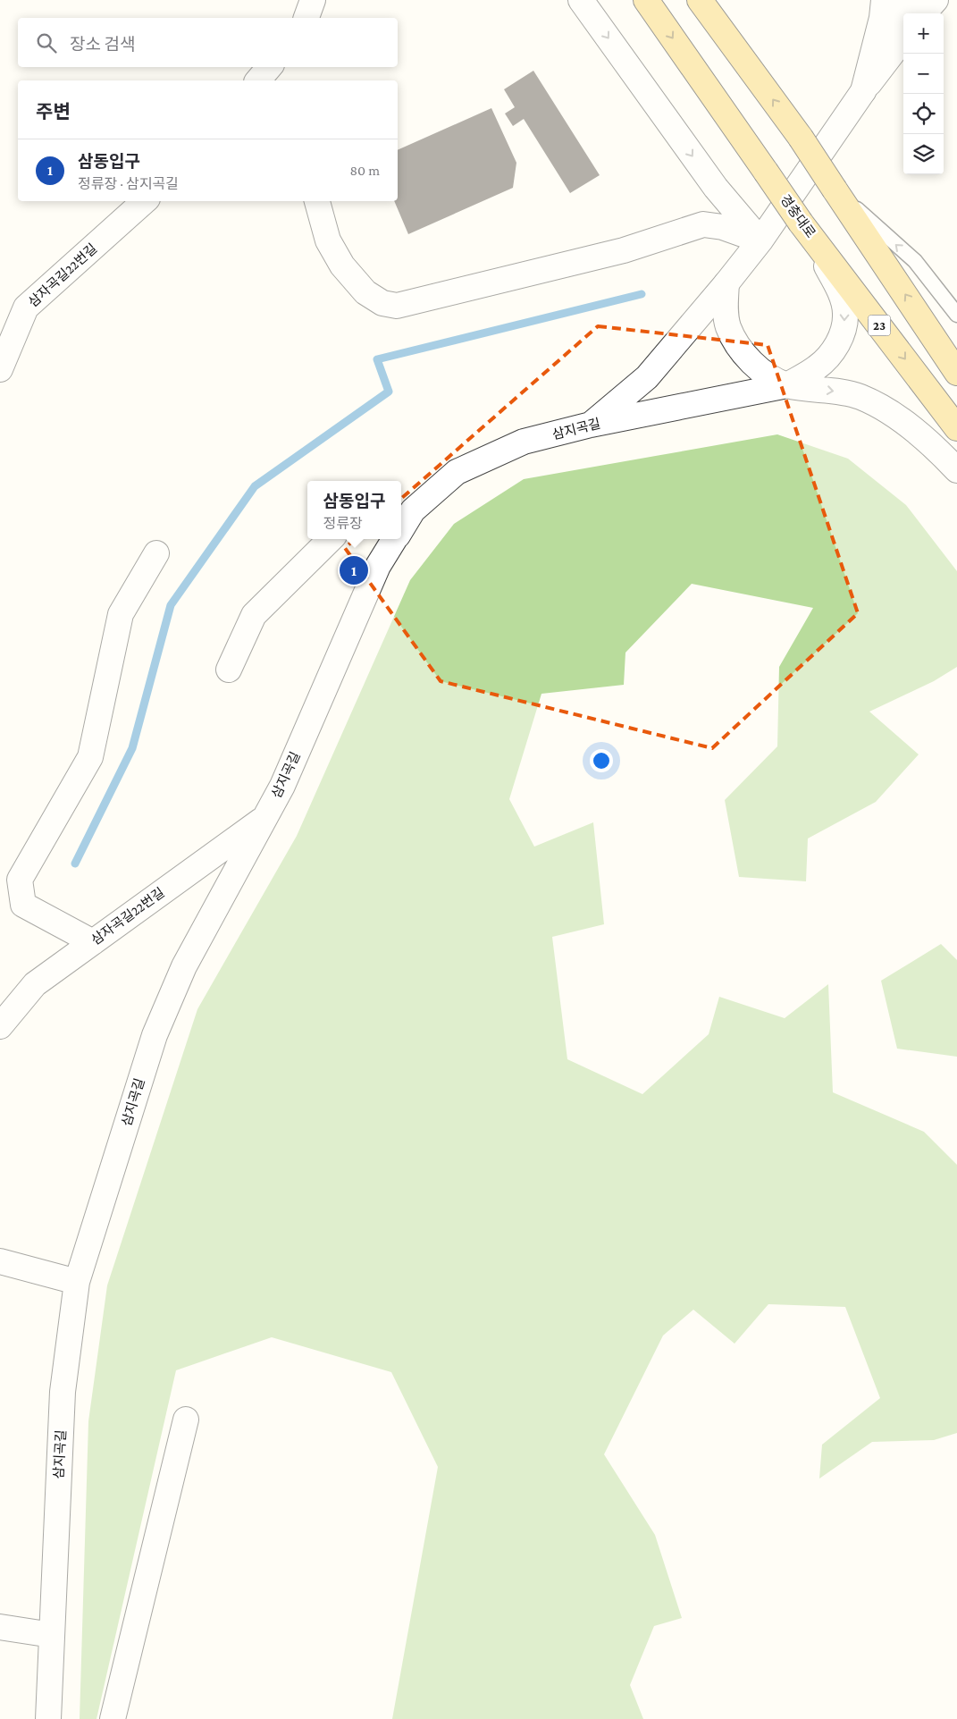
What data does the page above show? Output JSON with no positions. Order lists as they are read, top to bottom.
{
  "streets": {
    "main road": ["경충대로", "23"],
    "street": ["삼자곡길22번길", "삼지곡길"]
  },
  "crossings": [
    ["삼자곡길22번길", "삼지곡길"]
  ],
  "page": {
    "map_buttons": ["+", "−"],
    "search": "장소 검색",
    "heading": "주변",
    "list": [
      {
        "mark": "1",
        "name": "삼동입구",
        "note": "정류장 · 삼지곡길",
        "value": "80 m"
      }
    ],
    "popup": ["삼동입구", "정류장"],
    "pins": "1"
  }
}
